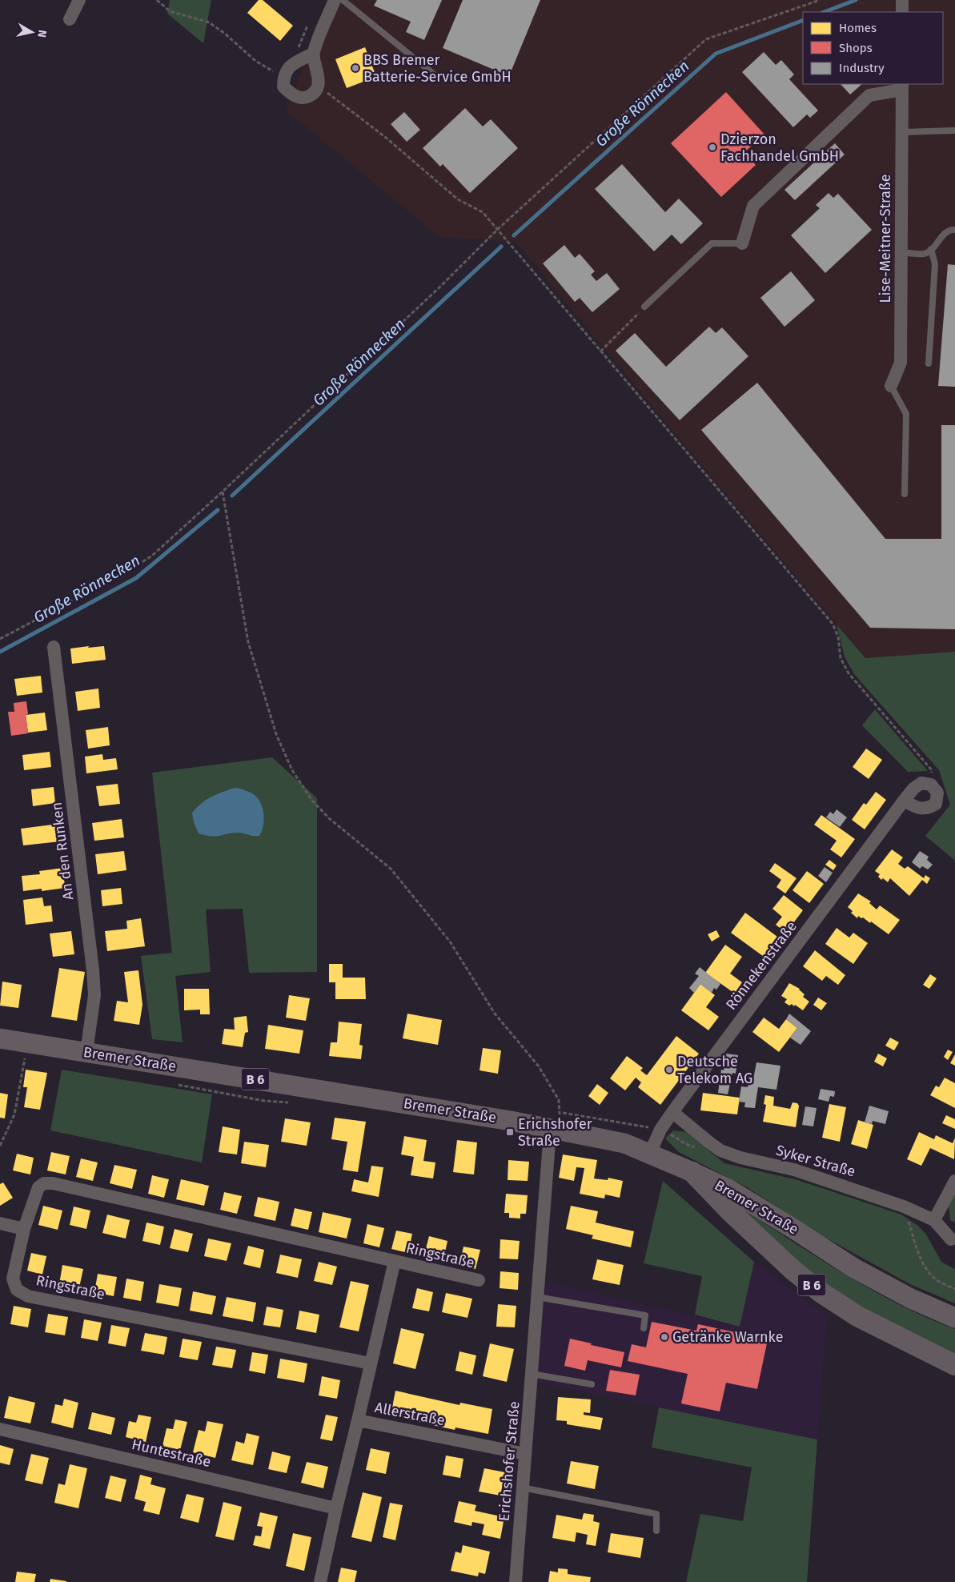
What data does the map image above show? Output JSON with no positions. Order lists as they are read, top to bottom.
{
  "streets": {
    "highway": ["B 6"],
    "main road": ["Bremer Straße"],
    "street": [
      "Lise-Meitner-Straße",
      "An den Runken",
      "Rönnekenstraße",
      "Syker Straße",
      "Ringstraße",
      "Allerstraße",
      "Huntestraße",
      "Erichshofer Straße"
    ]
  },
  "crossings": [
    ["An den Runken", "Bremer Straße"],
    ["Rönnekenstraße", "Bremer Straße"],
    ["Rönnekenstraße", "Syker Straße"],
    ["Bremer Straße", "B 6"],
    ["Bremer Straße", "Erichshofer Straße"],
    ["Ringstraße", "Allerstraße"],
    ["Allerstraße", "Huntestraße"],
    ["Allerstraße", "Erichshofer Straße"]
  ],
  "water": ["Große Rönnecken"],
  "places": {
    "other": [
      "BBS Bremer Batterie-Service GmbH",
      "Dzierzon Fachhandel GmbH",
      "Deutsche Telekom AG",
      "Getränke Warnke"
    ],
    "transit": ["Erichshofer Straße"]
  },
  "legend": ["Homes", "Shops", "Industry"],
  "north": "right"
}
